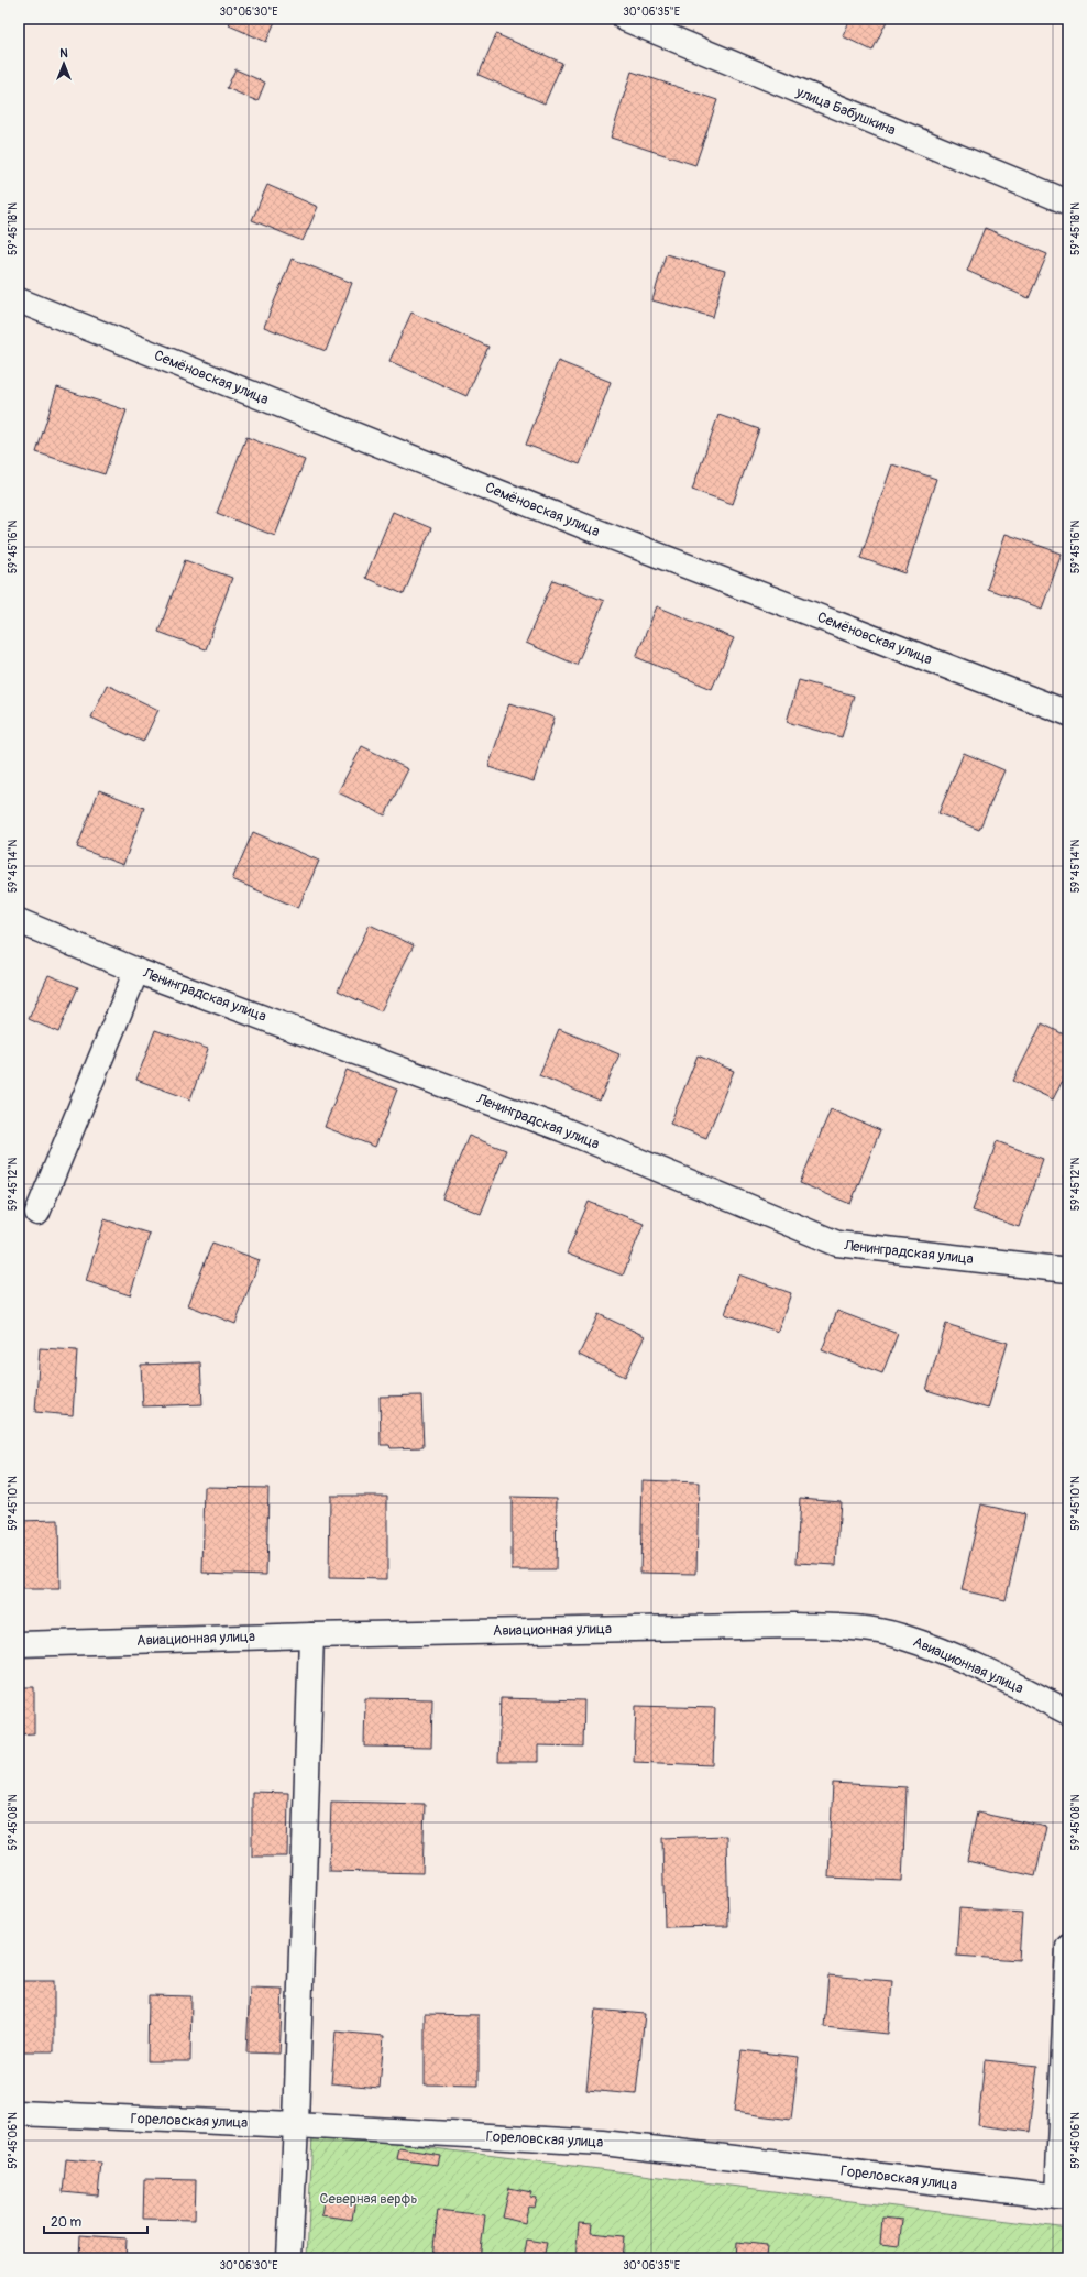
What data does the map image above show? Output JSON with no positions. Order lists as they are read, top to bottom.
{
  "streets": {
    "street": [
      "улица Бабушкина",
      "Семёновская улица",
      "Ленинградская улица",
      "Авиационная улица",
      "Гореловская улица"
    ]
  },
  "parks": ["Северная верфь"],
  "scale_bar": "20 m",
  "north": "top",
  "coordinates": [
    "30°06'30\"E",
    "30°06'35\"E",
    "59°45'18\"N",
    "59°45'16\"N",
    "59°45'14\"N",
    "59°45'12\"N",
    "59°45'10\"N",
    "59°45'08\"N",
    "59°45'06\"N"
  ]
}
